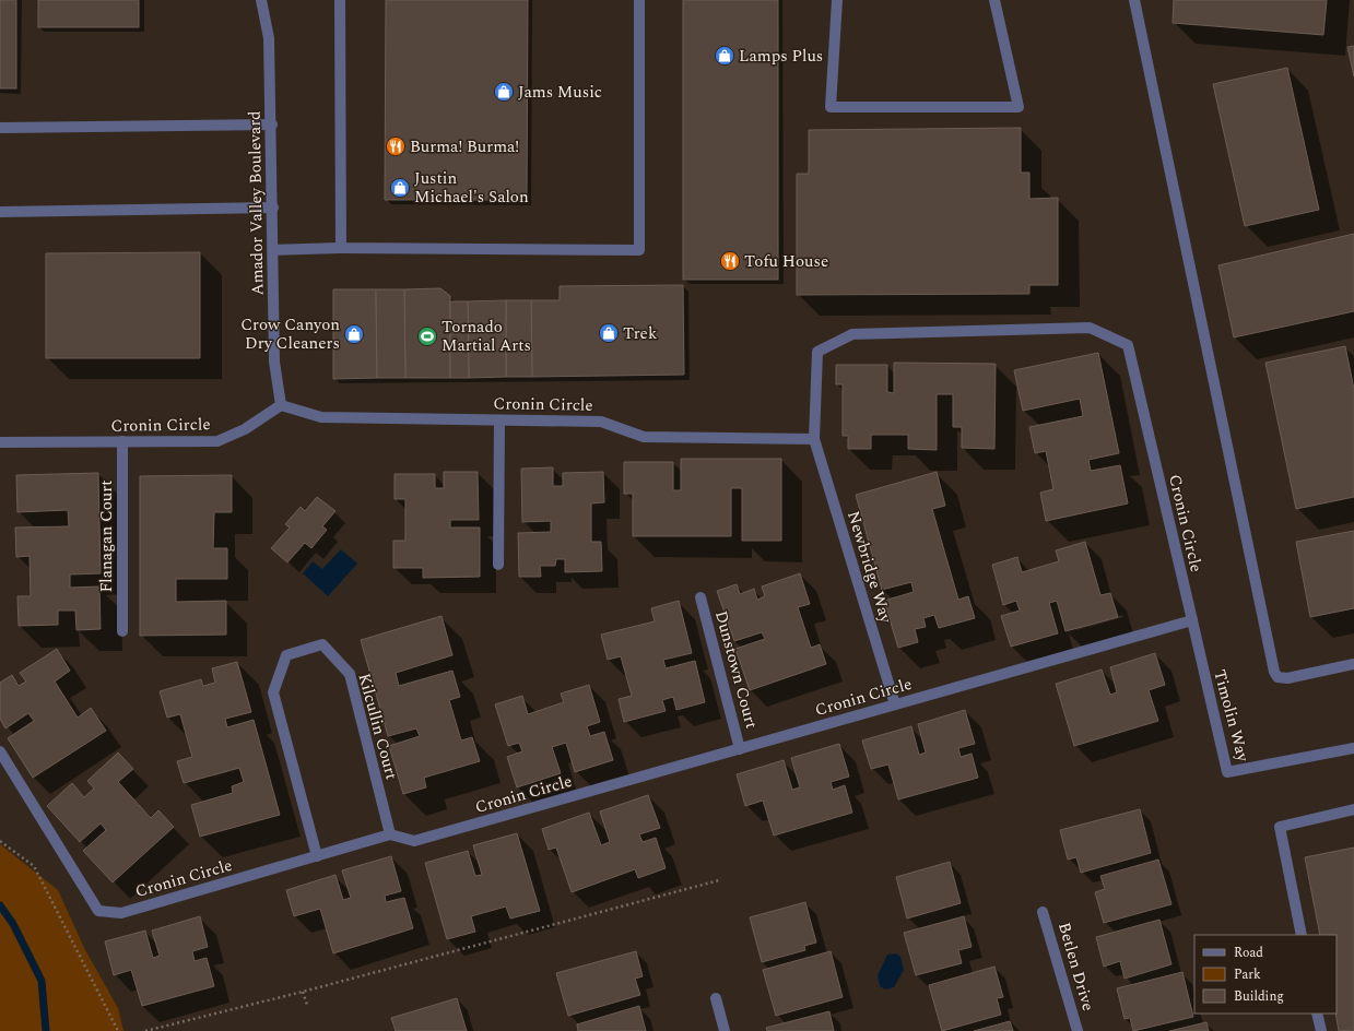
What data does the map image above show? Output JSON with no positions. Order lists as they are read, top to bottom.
{
  "streets": {
    "street": [
      "Amador Valley Boulevard",
      "Cronin Circle",
      "Flanagan Court",
      "Newbridge Way",
      "Dunstown Court",
      "Timolin Way",
      "Kilcullin Court",
      "Betlen Drive"
    ]
  },
  "crossings": [
    ["Amador Valley Boulevard", "Cronin Circle"],
    ["Cronin Circle", "Flanagan Court"],
    ["Cronin Circle", "Newbridge Way"],
    ["Cronin Circle", "Dunstown Court"],
    ["Cronin Circle", "Timolin Way"],
    ["Cronin Circle", "Kilcullin Court"]
  ],
  "places": {
    "shop": [
      "Lamps Plus",
      "Jams Music",
      "Justin Michael's Salon",
      "Trek",
      "Crow Canyon Dry Cleaners"
    ],
    "restaurant": ["Burma! Burma!", "Tofu House"],
    "sports": ["Tornado Martial Arts"]
  },
  "legend": ["Road", "Park", "Building"]
}
